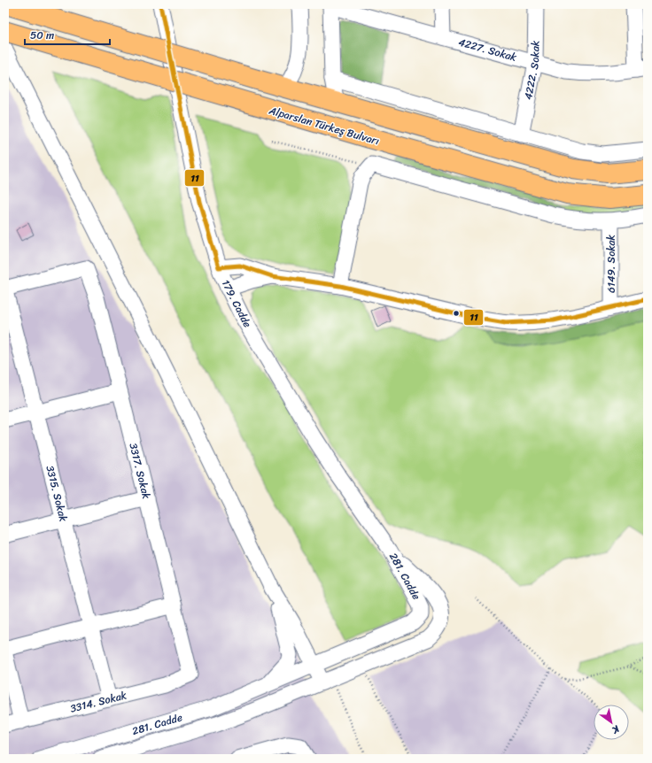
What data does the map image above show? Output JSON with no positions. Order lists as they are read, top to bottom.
{
  "streets": {
    "highway": ["Alparslan Türkeş Bulvarı"],
    "street": [
      "4227. Sokak",
      "4222. Sokak",
      "6149. Sokak",
      "179. Cadde",
      "3317. Sokak",
      "3315. Sokak",
      "281. Cadde",
      "3314. Sokak"
    ]
  },
  "crossings": [
    ["4227. Sokak", "4222. Sokak"],
    ["179. Cadde", "281. Cadde"],
    ["3317. Sokak", "3315. Sokak"],
    ["3317. Sokak", "3314. Sokak"],
    ["3315. Sokak", "3314. Sokak"]
  ],
  "lines": ["transit line 11"],
  "scale_bar": "50 m",
  "north": "bottom right"
}
